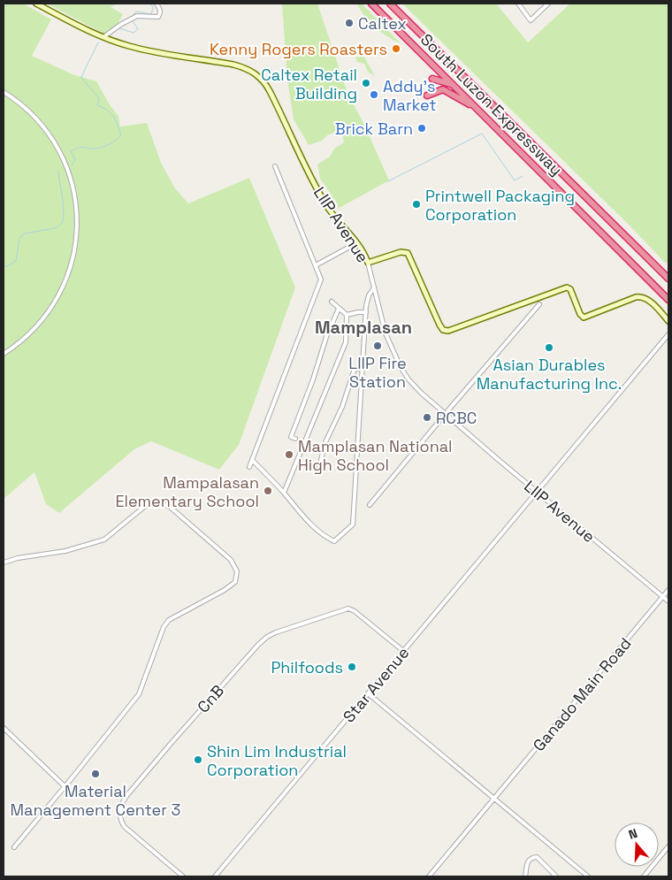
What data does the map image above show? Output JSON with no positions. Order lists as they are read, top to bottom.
{
  "streets": {
    "highway": ["South Luzon Expressway"],
    "street": [
      "LIIP Avenue",
      "Star Avenue",
      "Ganado Main Road",
      "CnB"
    ]
  },
  "crossings": [
    ["LIIP Avenue", "Star Avenue"],
    ["LIIP Avenue", "Ganado Main Road"],
    ["Star Avenue", "CnB"]
  ],
  "districts": ["Mamplasan"],
  "places": [
    "Caltex",
    "Kenny Rogers Roasters",
    "Caltex Retail Building",
    "Addy's Market",
    "Brick Barn",
    "Printwell Packaging Corporation",
    "LIIP Fire Station",
    "Asian Durables Manufacturing Inc.",
    "RCBC",
    "Mamplasan National High School",
    "Mampalasan Elementary School",
    "Philfoods",
    "Shin Lim Industrial Corporation",
    "Material Management Center 3"
  ],
  "north": "top"
}
